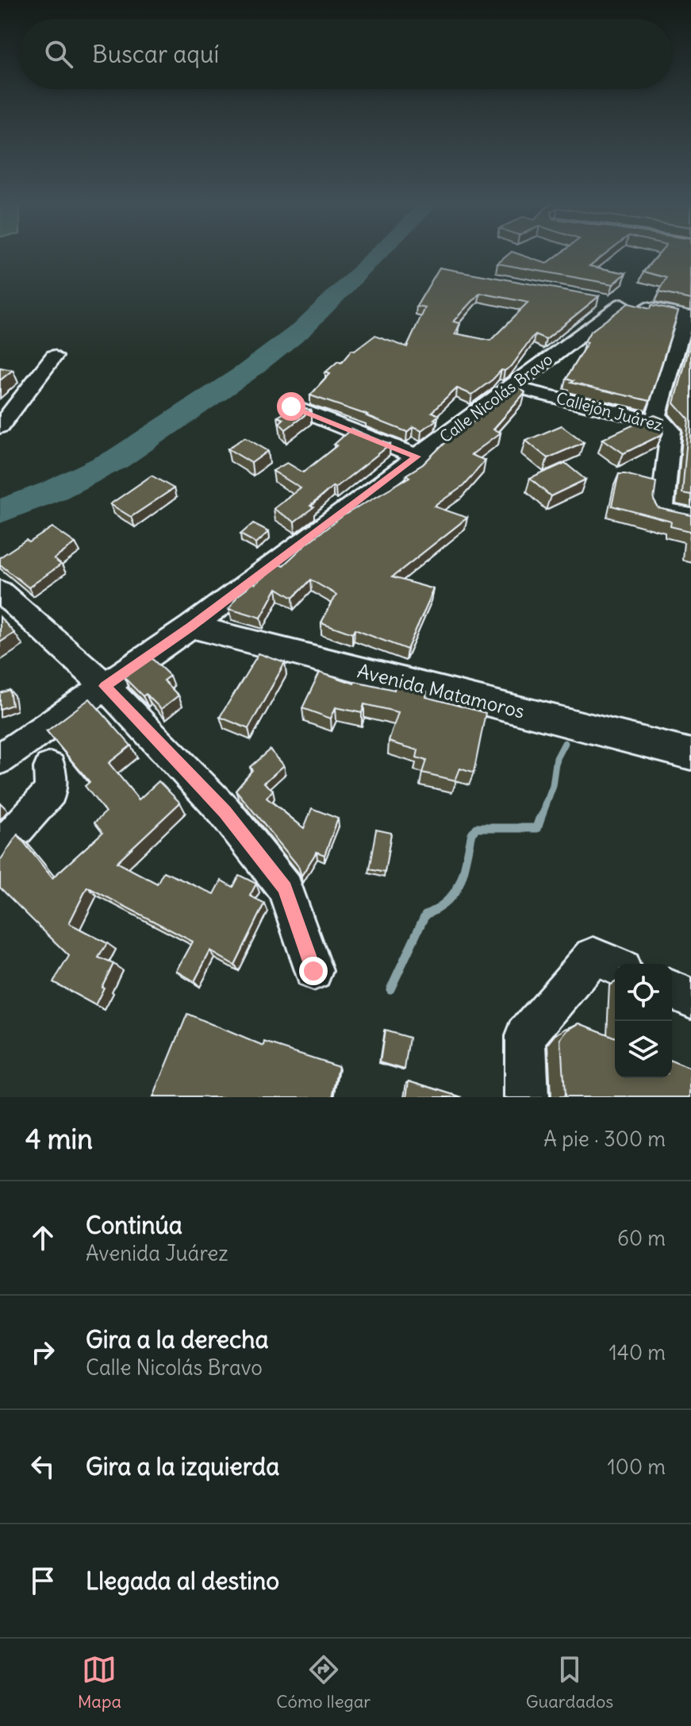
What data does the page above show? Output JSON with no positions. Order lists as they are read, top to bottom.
{
  "streets": {
    "street": ["Calle Nicolás Bravo", "Callejón Juárez", "Avenida Matamoros"]
  },
  "crossings": [
    ["Calle Nicolás Bravo", "Callejón Juárez"],
    ["Calle Nicolás Bravo", "Avenida Matamoros"]
  ],
  "page": {
    "search": "Buscar aquí",
    "heading": ["4 min", "A pie · 300 m"],
    "list": [
      ["Continúa", "Avenida Juárez", "60 m"],
      ["Gira a la derecha", "Calle Nicolás Bravo", "140 m"],
      ["Gira a la izquierda", "100 m"],
      "Llegada al destino"
    ],
    "nav": ["Mapa", "Cómo llegar", "Guardados"]
  }
}
